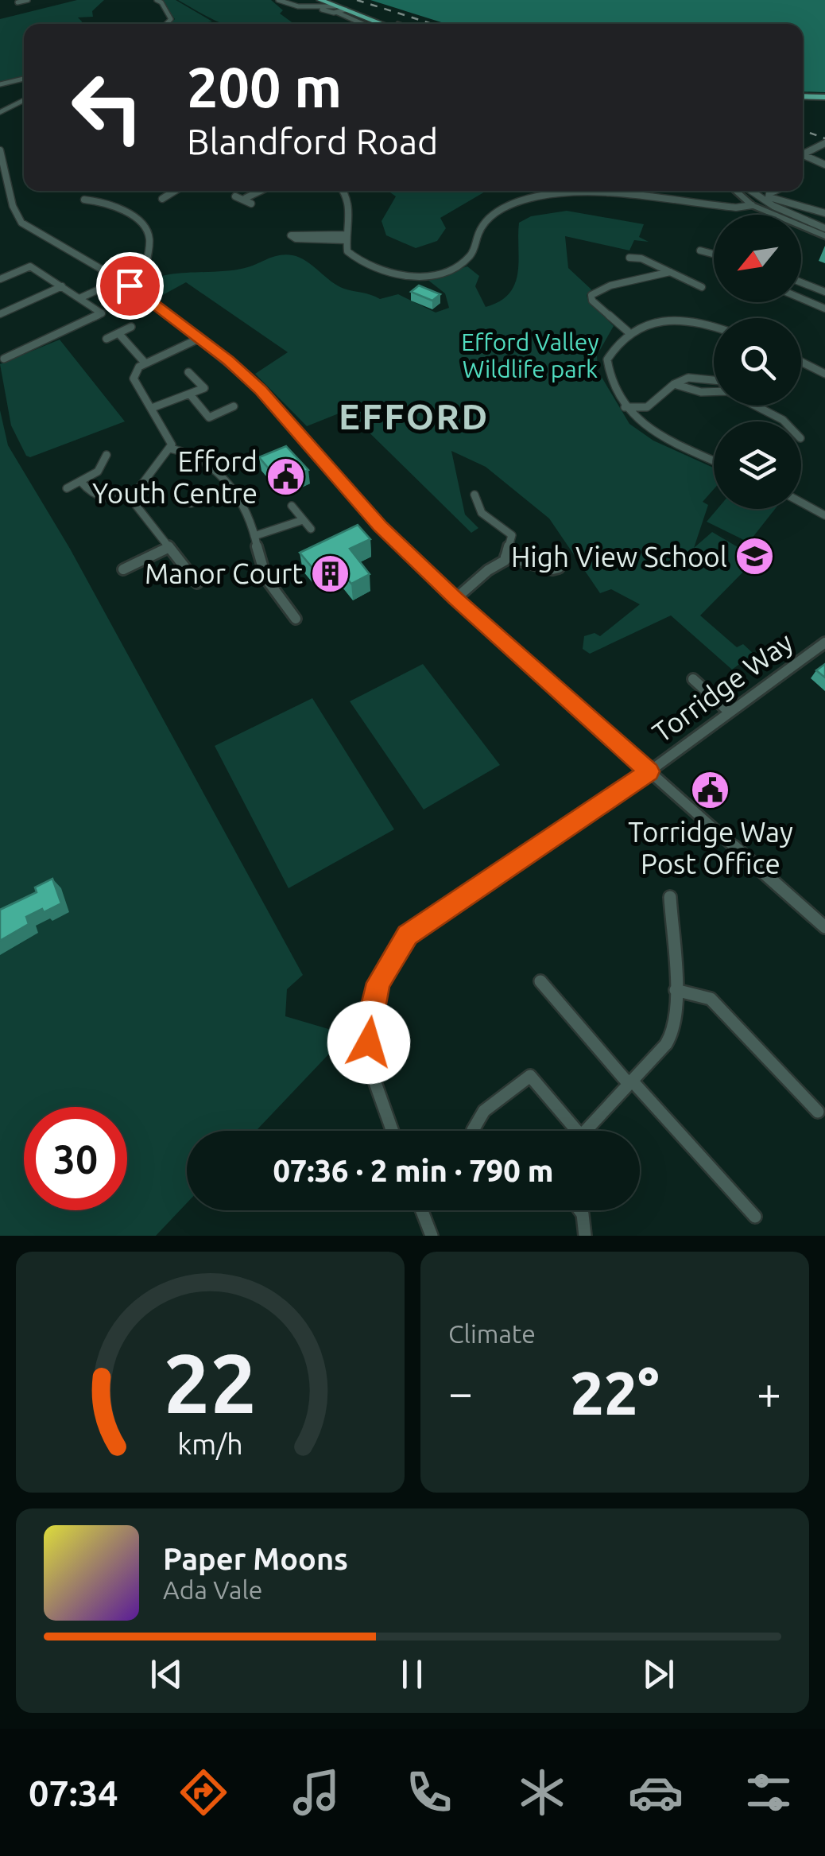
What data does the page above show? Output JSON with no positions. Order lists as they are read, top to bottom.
{
  "streets": {
    "street": ["Torridge Way"]
  },
  "districts": ["EFFORD"],
  "parks": ["Efford Valley Wildlife park"],
  "places": {
    "public building": ["Efford Youth Centre", "Torridge Way Post Office"],
    "school or university": ["High View School"],
    "building": ["Manor Court"]
  },
  "north": "bottom left",
  "page": {
    "turn": ["200 m", "Blandford Road"],
    "limit": "30",
    "trip": "07:36 · 2 min · 790 m",
    "tile": "Climate",
    "heat": ["−", "22°", "+"],
    "song": ["Paper Moons", "Ada Vale"],
    "tabs": "07:34",
    "gauge": ["22", "km/h"]
  }
}
